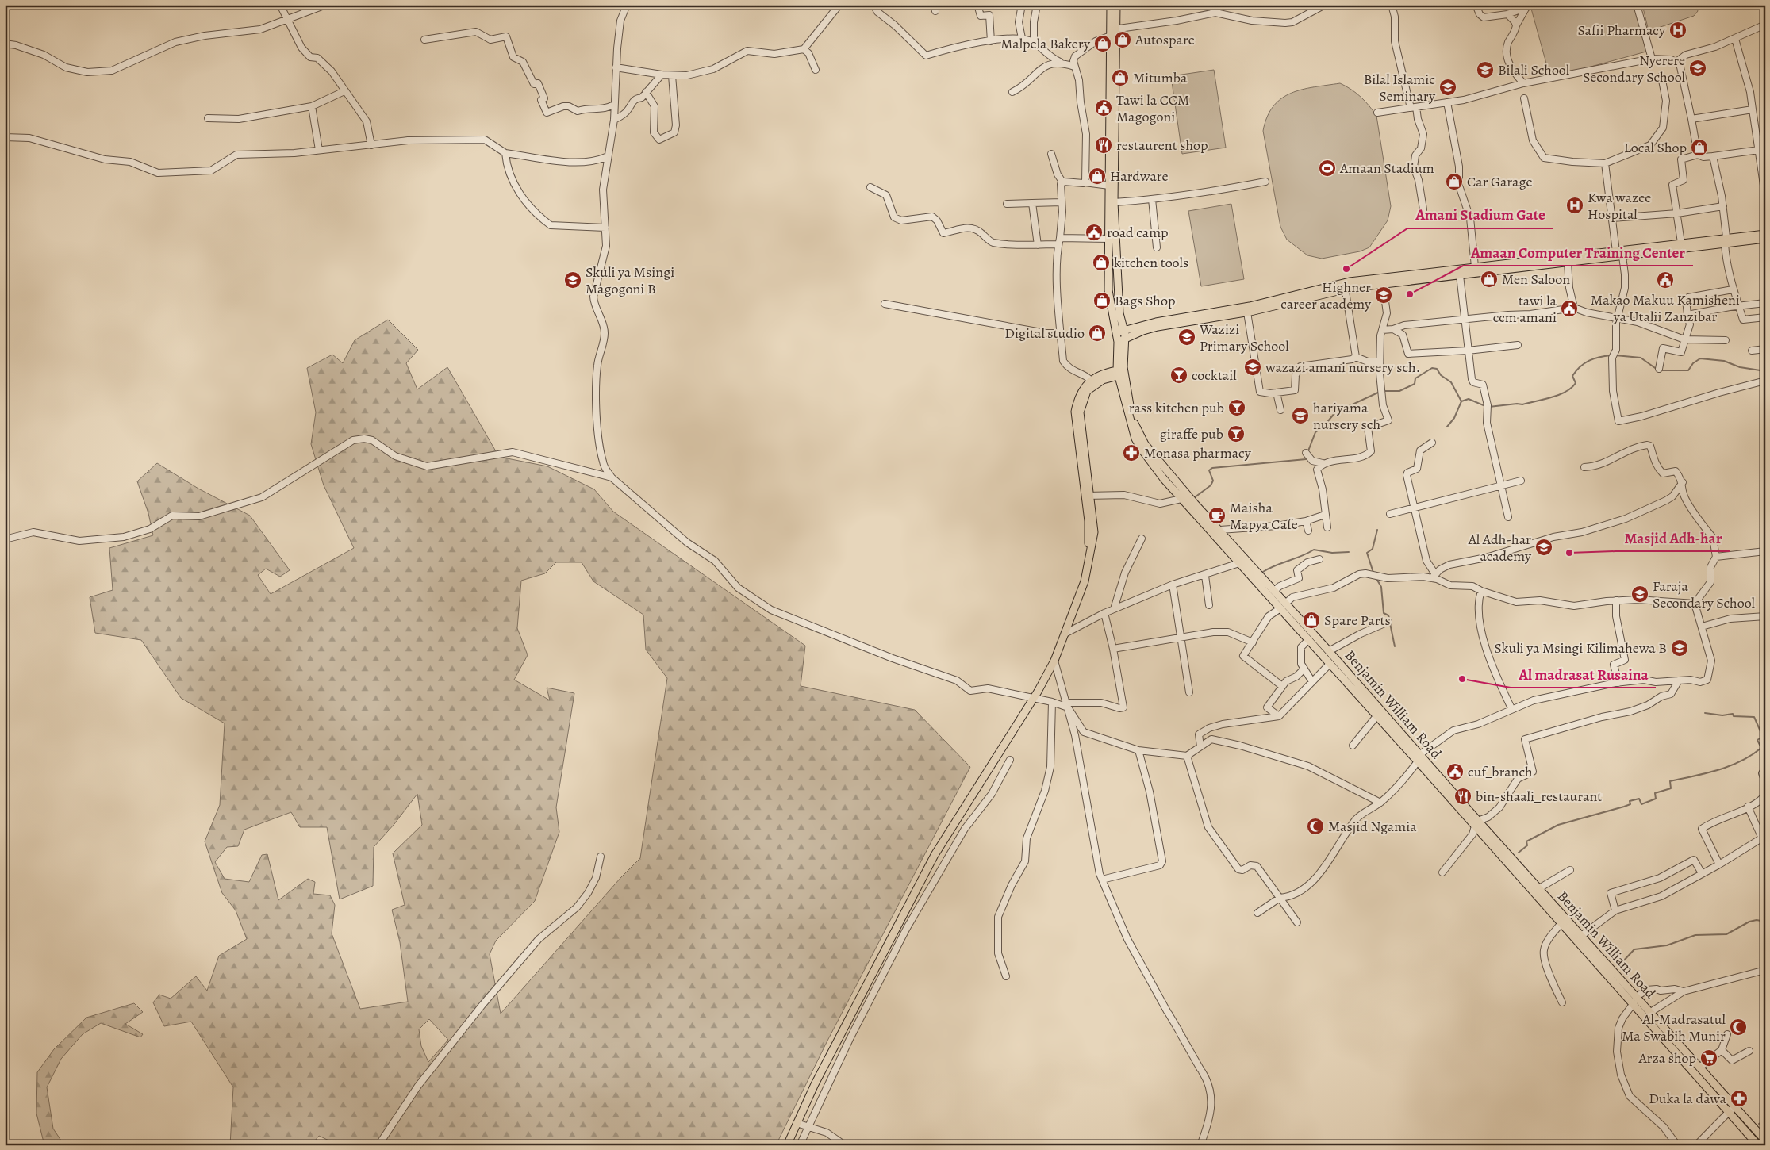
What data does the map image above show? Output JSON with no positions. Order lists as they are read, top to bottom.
{
  "streets": {
    "main road": ["Benjamin William Road"]
  },
  "places": {
    "hospital": ["Safii Pharmacy", "Kwa wazee Hospital"],
    "shop": [
      "Autospare",
      "Malpela Bakery",
      "Mitumba",
      "Local Shop",
      "Hardware",
      "Car Garage",
      "kitchen tools",
      "Men Saloon",
      "Bags Shop",
      "Digital studio",
      "Spare Parts"
    ],
    "school or university": [
      "Nyerere Secondary School",
      "Bilali School",
      "Bilal Islamic Seminary",
      "Skuli ya Msingi Magogoni B",
      "Highner career academy",
      "Wazizi Primary School",
      "wazazi amani nursery sch.",
      "hariyama nursery sch",
      "Al Adh-har academy",
      "Faraja Secondary School",
      "Skuli ya Msingi Kilimahewa B"
    ],
    "public building": [
      "Tawi la CCM Magogoni",
      "road camp",
      "Makao Makuu Kamisheni ya Utalii Zanzibar",
      "tawi la ccm amani",
      "cuf_branch"
    ],
    "restaurant": ["restaurent shop", "bin-shaali_restaurant"],
    "sports": ["Amaan Stadium"],
    "other": [
      "Amani Stadium Gate",
      "Amaan Computer Training Center",
      "Masjid Adh-har",
      "Al madrasat Rusaina"
    ],
    "bar": ["cocktail", "rass kitchen pub", "giraffe pub"],
    "pharmacy": ["Monasa pharmacy", "Duka la dawa"],
    "cafe": ["Maisha Mapya Cafe"],
    "mosque": ["Masjid Ngamia", "Al-Madrasatul Ma Swabih Munir"],
    "supermarket": ["Arza shop"]
  }
}
